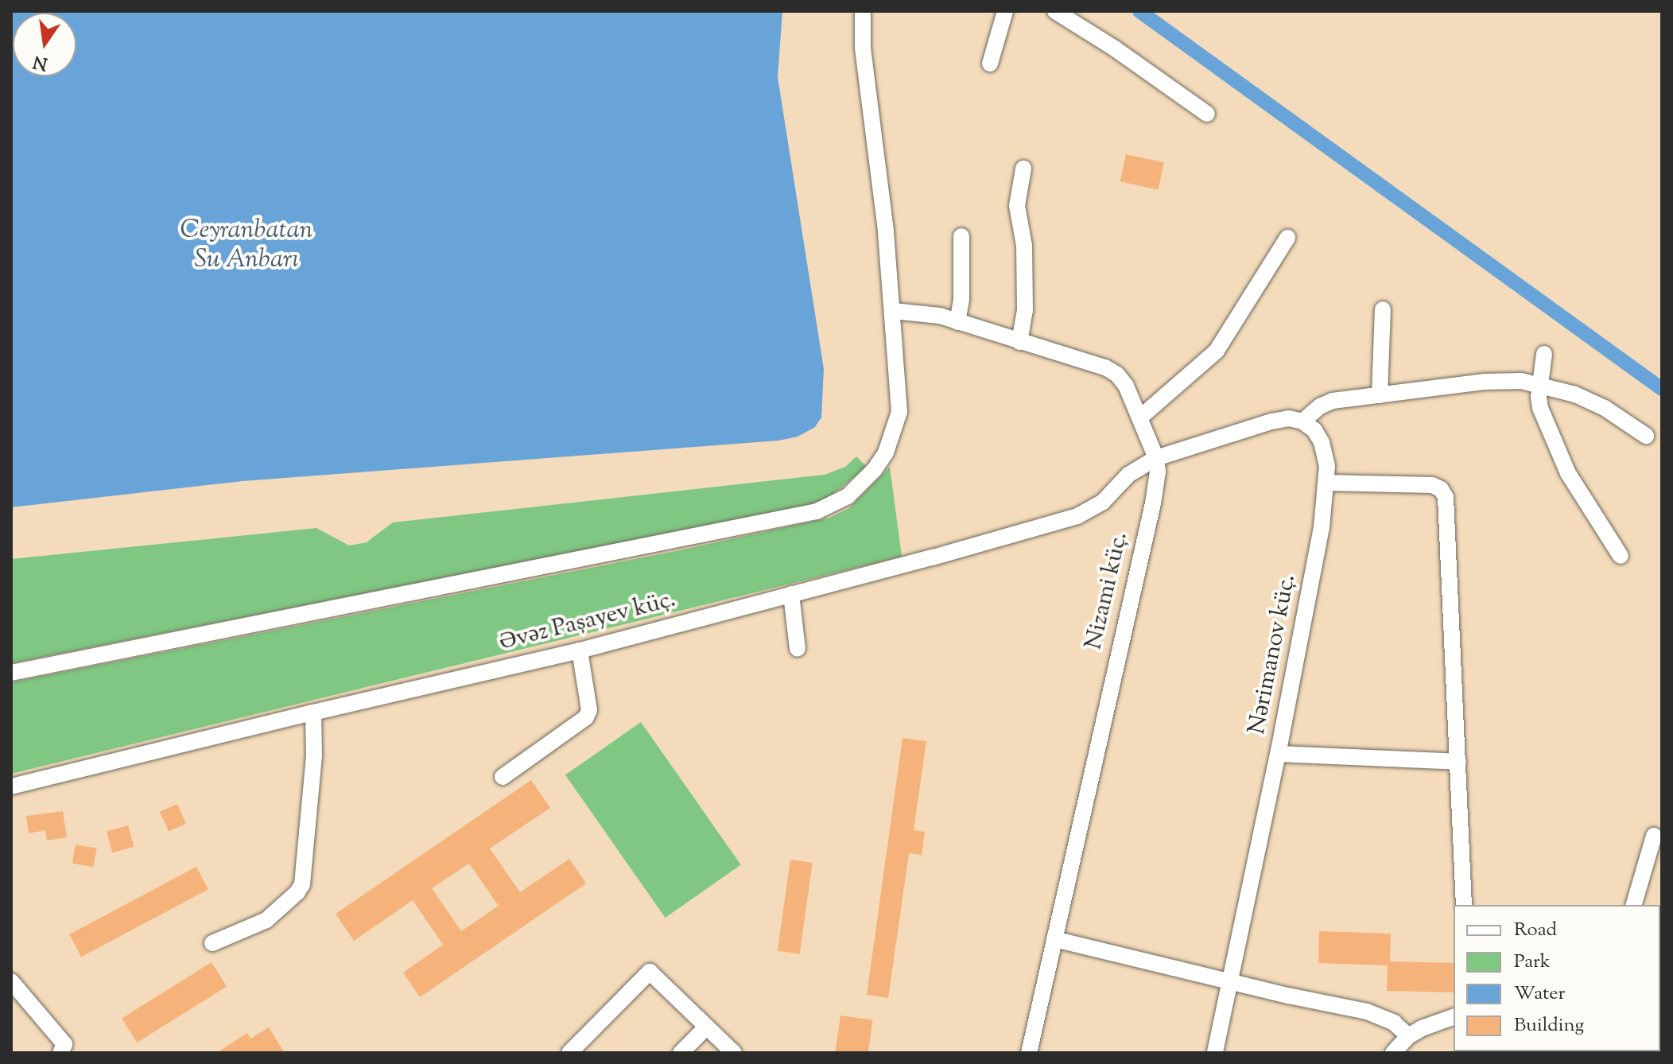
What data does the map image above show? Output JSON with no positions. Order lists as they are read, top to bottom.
{
  "streets": {
    "street": ["Nizami küç.", "Əvəz Paşayev küç.", "Nərimanov küç."]
  },
  "crossings": [
    ["Nizami küç.", "Əvəz Paşayev küç."]
  ],
  "water": ["Ceyranbatan Su Anbarı"],
  "legend": [
    "Road",
    "Park",
    "Water",
    "Building"
  ],
  "north": "bottom"
}
